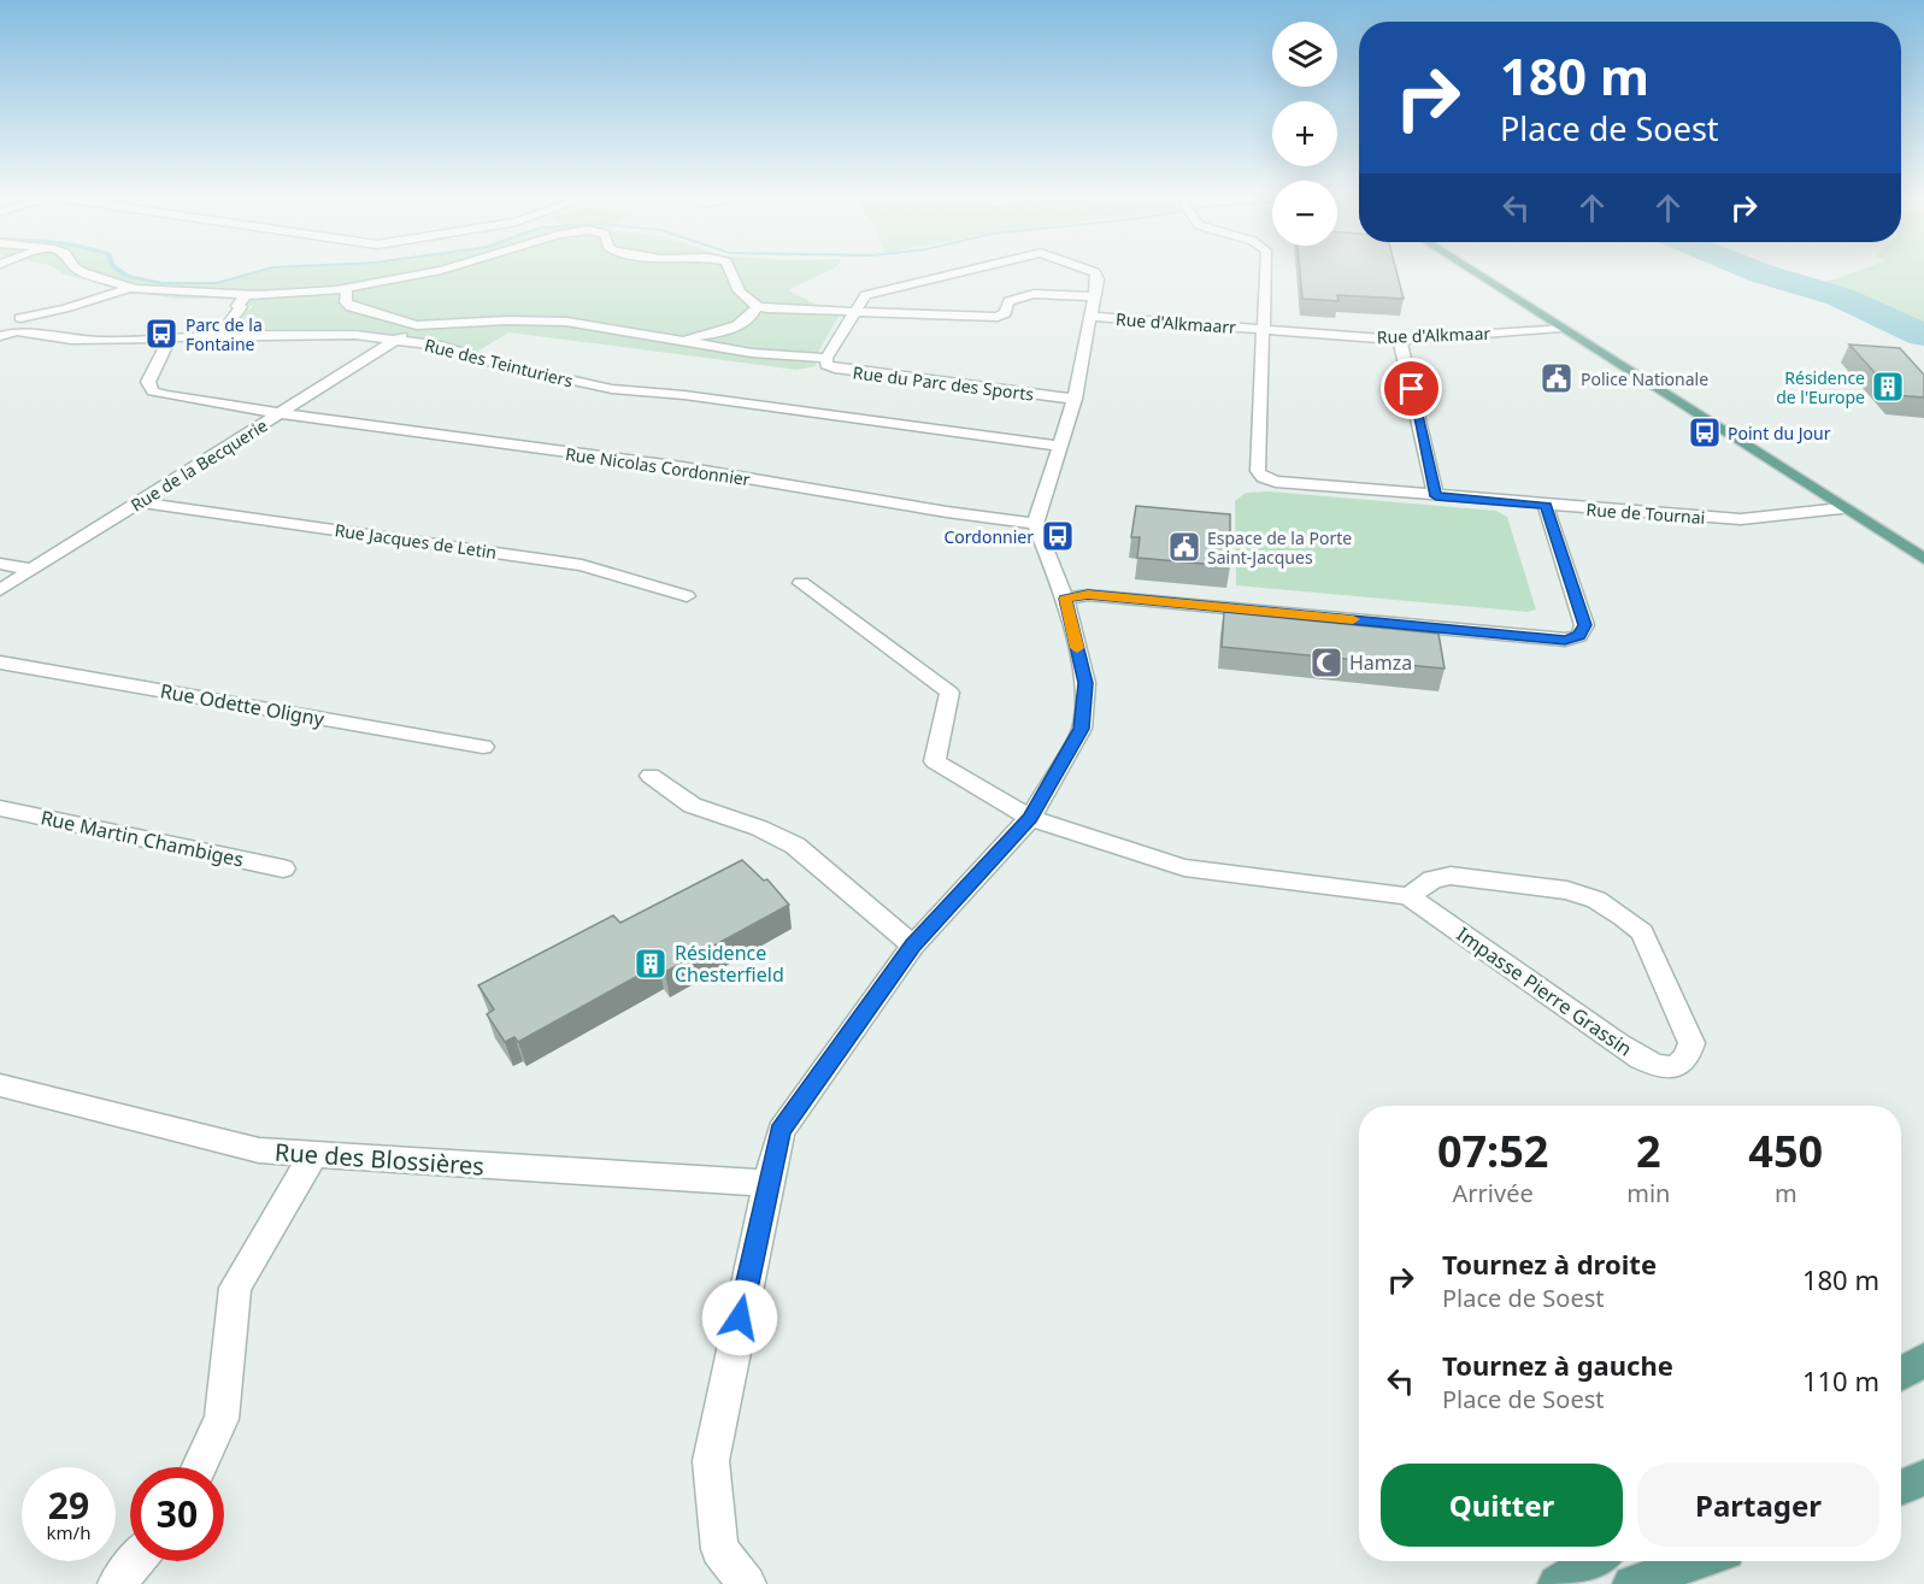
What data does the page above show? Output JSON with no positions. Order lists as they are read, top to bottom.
{
  "streets": {
    "street": [
      "Rue d'Alkmaarr",
      "Rue d'Alkmaar",
      "Rue des Teinturiers",
      "Rue du Parc des Sports",
      "Rue de la Becquerie",
      "Rue Nicolas Cordonnier",
      "Rue de Tournai",
      "Rue Jacques de Letin",
      "Rue Odette Oligny",
      "Rue Martin Chambiges",
      "Impasse Pierre Grassin",
      "Rue des Blossières"
    ]
  },
  "crossings": [
    ["Rue d'Alkmaarr", "Rue d'Alkmaar"],
    ["Rue d'Alkmaarr", "Rue du Parc des Sports"],
    ["Rue d'Alkmaarr", "Rue de Tournai"],
    ["Rue d'Alkmaar", "Rue de Tournai"],
    ["Rue des Teinturiers", "Rue de la Becquerie"],
    ["Rue des Teinturiers", "Rue Nicolas Cordonnier"],
    ["Rue de la Becquerie", "Rue Nicolas Cordonnier"],
    ["Rue de la Becquerie", "Rue Jacques de Letin"]
  ],
  "places": {
    "bus stop": ["Parc de la Fontaine", "Point du Jour", "Cordonnier"],
    "public building": ["Police Nationale", "Espace de la Porte Saint-Jacques"],
    "building": ["Résidence de l'Europe", "Résidence Chesterfield"],
    "mosque": ["Hamza"]
  },
  "page": {
    "map_buttons": ["+", "−"],
    "turn": ["180 m", "Place de Soest"],
    "eta": [
      "07:52",
      "Arrivée",
      "2",
      "min",
      "450",
      "m"
    ],
    "list": [
      {
        "name": "Tournez à droite",
        "note": "Place de Soest",
        "value": "180 m"
      },
      {
        "name": "Tournez à gauche",
        "note": "Place de Soest",
        "value": "110 m"
      }
    ],
    "buttons": ["Quitter", "Partager"],
    "speed": "29 km/h",
    "limit": "30"
  }
}
